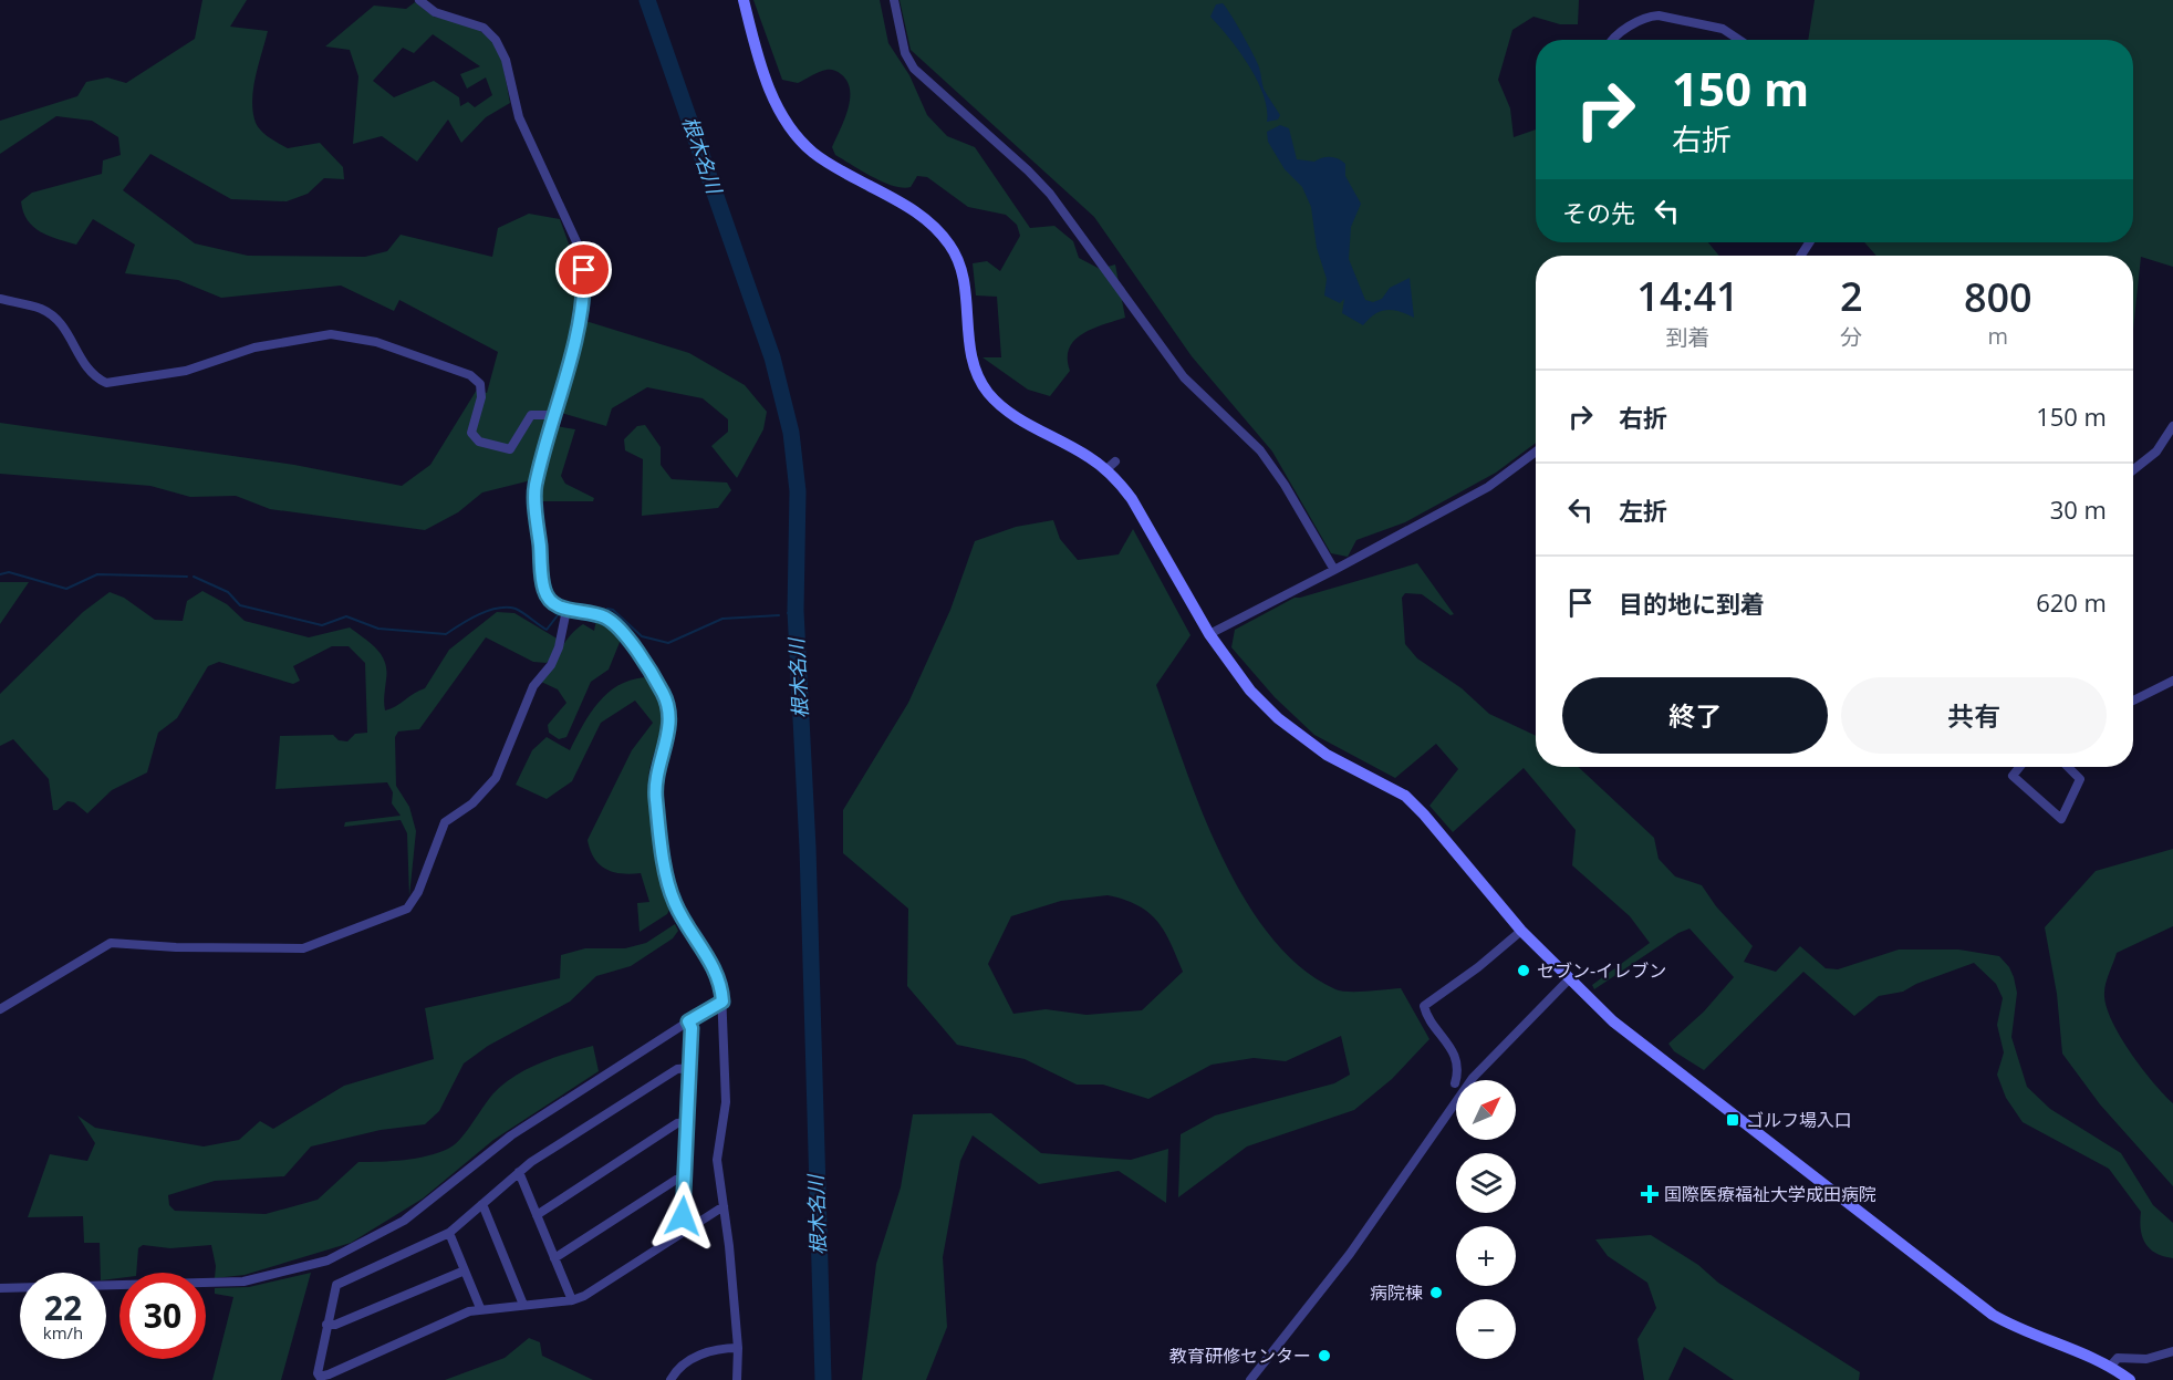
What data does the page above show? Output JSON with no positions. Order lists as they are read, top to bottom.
{
  "water": ["根木名川"],
  "places": {
    "other": ["セブン-イレブン", "病院棟", "教育研修センター"],
    "transit": ["ゴルフ場入口"],
    "health": ["国際医療福祉大学成田病院"]
  },
  "north": "top right",
  "page": {
    "turn": ["150 m", "右折"],
    "then": "その先",
    "eta": [
      "14:41",
      "到着",
      "2",
      "分",
      "800",
      "m"
    ],
    "list": [
      {
        "name": "右折",
        "value": "150 m"
      },
      {
        "name": "左折",
        "value": "30 m"
      },
      {
        "name": "目的地に到着",
        "value": "620 m"
      }
    ],
    "buttons": ["終了", "共有"],
    "map_buttons": ["+", "−"],
    "speed": "22 km/h",
    "limit": "30"
  }
}
